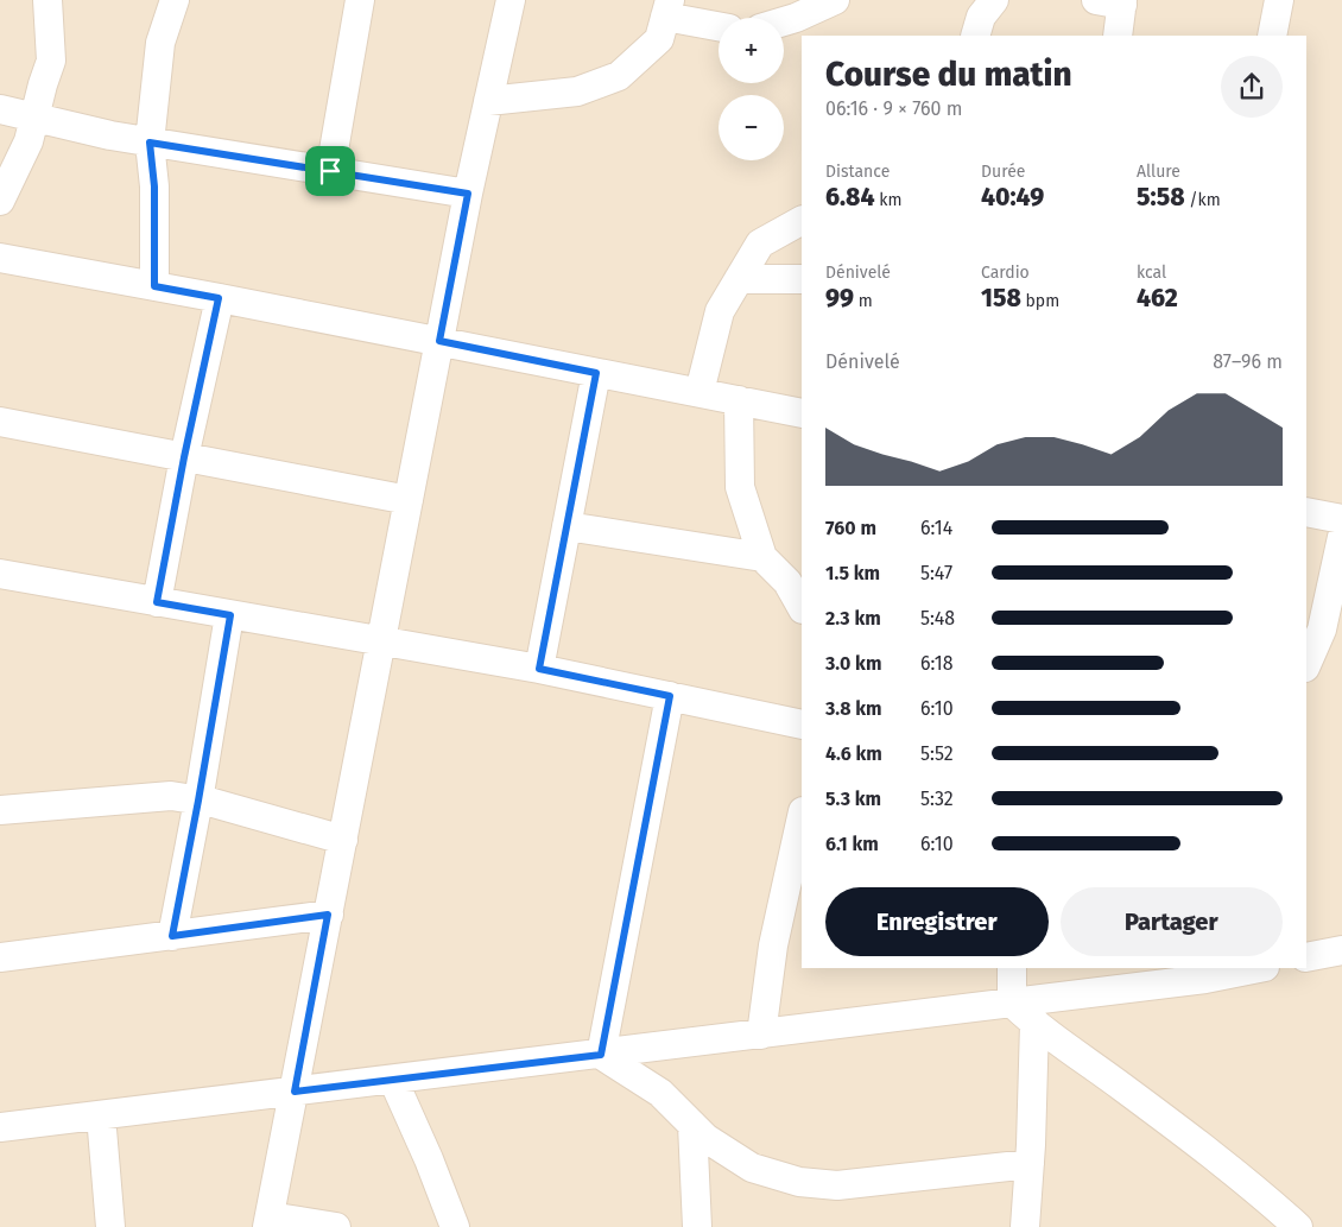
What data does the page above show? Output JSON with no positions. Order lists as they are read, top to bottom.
{
  "page": {
    "map_buttons": ["+", "−"],
    "heading": ["Course du matin", "06:16 · 9 × 760 m"],
    "stats": [
      ["Distance", "6.84 km"],
      ["Durée", "40:49"],
      ["Allure", "5:58 /km"],
      ["Dénivelé", "99 m"],
      ["Cardio", "158 bpm"],
      ["kcal", "462"]
    ],
    "chart": ["Dénivelé", "87–96 m"],
    "list": [
      {
        "name": "760 m",
        "note": "6:14"
      },
      {
        "name": "1.5 km",
        "note": "5:47"
      },
      {
        "name": "2.3 km",
        "note": "5:48"
      },
      {
        "name": "3.0 km",
        "note": "6:18"
      },
      {
        "name": "3.8 km",
        "note": "6:10"
      },
      {
        "name": "4.6 km",
        "note": "5:52"
      },
      {
        "name": "5.3 km",
        "note": "5:32"
      },
      {
        "name": "6.1 km",
        "note": "6:10"
      }
    ],
    "buttons": ["Enregistrer", "Partager"]
  }
}
